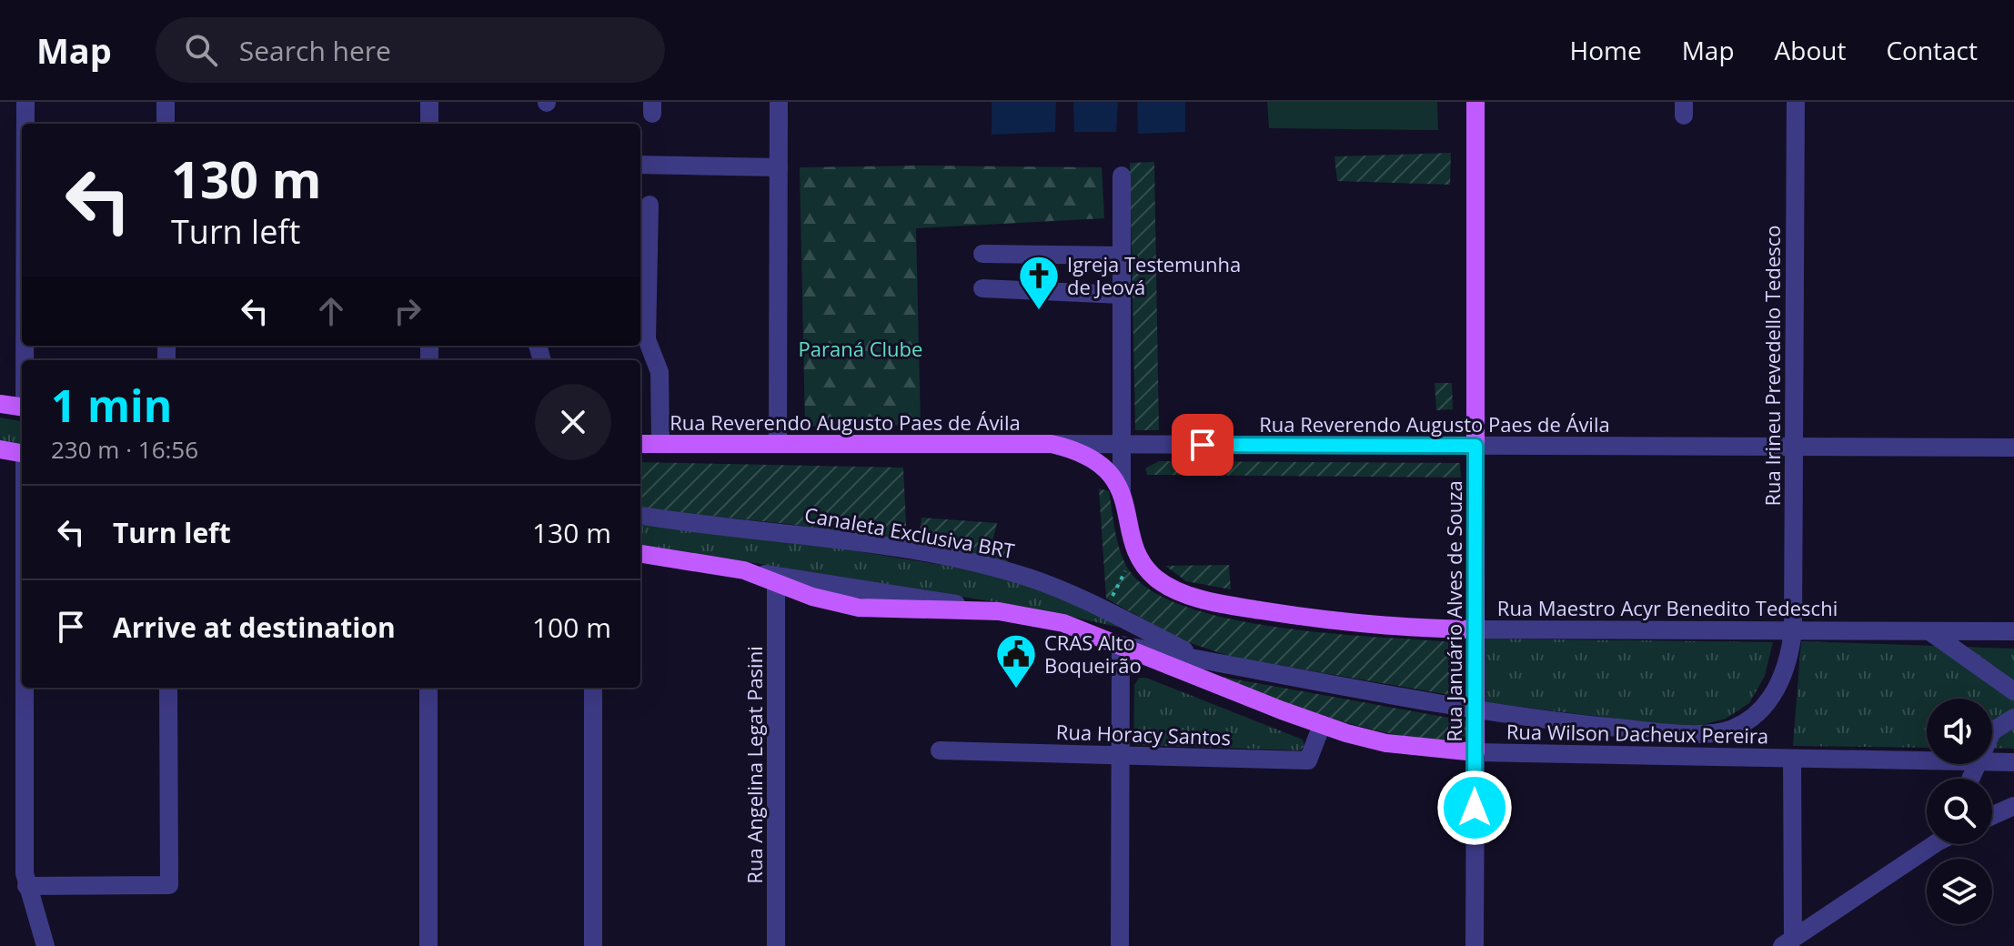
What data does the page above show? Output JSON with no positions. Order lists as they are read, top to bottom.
{
  "streets": {
    "main road": [
      "Rua Reverendo Augusto Paes de Ávila",
      "Rua Maestro Acyr Benedito Tedeschi",
      "Rua Januário Alves de Souza",
      "Rua Wilson Dacheux Pereira"
    ],
    "street": [
      "Rua Irineu Prevedello Tedesco",
      "Canaleta Exclusiva BRT",
      "Rua Horacy Santos",
      "Rua Angelina Legat Pasini"
    ]
  },
  "crossings": [
    ["Rua Irineu Prevedello Tedesco", "Rua Reverendo Augusto Paes de Ávila"],
    ["Rua Irineu Prevedello Tedesco", "Canaleta Exclusiva BRT"],
    ["Rua Irineu Prevedello Tedesco", "Rua Maestro Acyr Benedito Tedeschi"],
    ["Rua Reverendo Augusto Paes de Ávila", "Rua Januário Alves de Souza"],
    ["Canaleta Exclusiva BRT", "Rua Maestro Acyr Benedito Tedeschi"],
    ["Canaleta Exclusiva BRT", "Rua Januário Alves de Souza"],
    ["Canaleta Exclusiva BRT", "Rua Wilson Dacheux Pereira"],
    ["Rua Maestro Acyr Benedito Tedeschi", "Rua Januário Alves de Souza"],
    ["Rua Januário Alves de Souza", "Rua Wilson Dacheux Pereira"],
    ["Rua Wilson Dacheux Pereira", "Rua Horacy Santos"],
    ["Rua Wilson Dacheux Pereira", "Rua Angelina Legat Pasini"]
  ],
  "parks": ["Paraná Clube"],
  "places": {
    "church": ["Igreja Testemunha de Jeová"],
    "public building": ["CRAS Alto Boqueirão"]
  },
  "page": {
    "header": "Map",
    "search": "Search here",
    "nav": [
      "Home",
      "Map",
      "About",
      "Contact"
    ],
    "turn": ["130 m", "Turn left"],
    "heading": ["1 min", "230 m · 16:56"],
    "list": [
      {
        "name": "Turn left",
        "value": "130 m"
      },
      {
        "name": "Arrive at destination",
        "value": "100 m"
      }
    ]
  }
}
